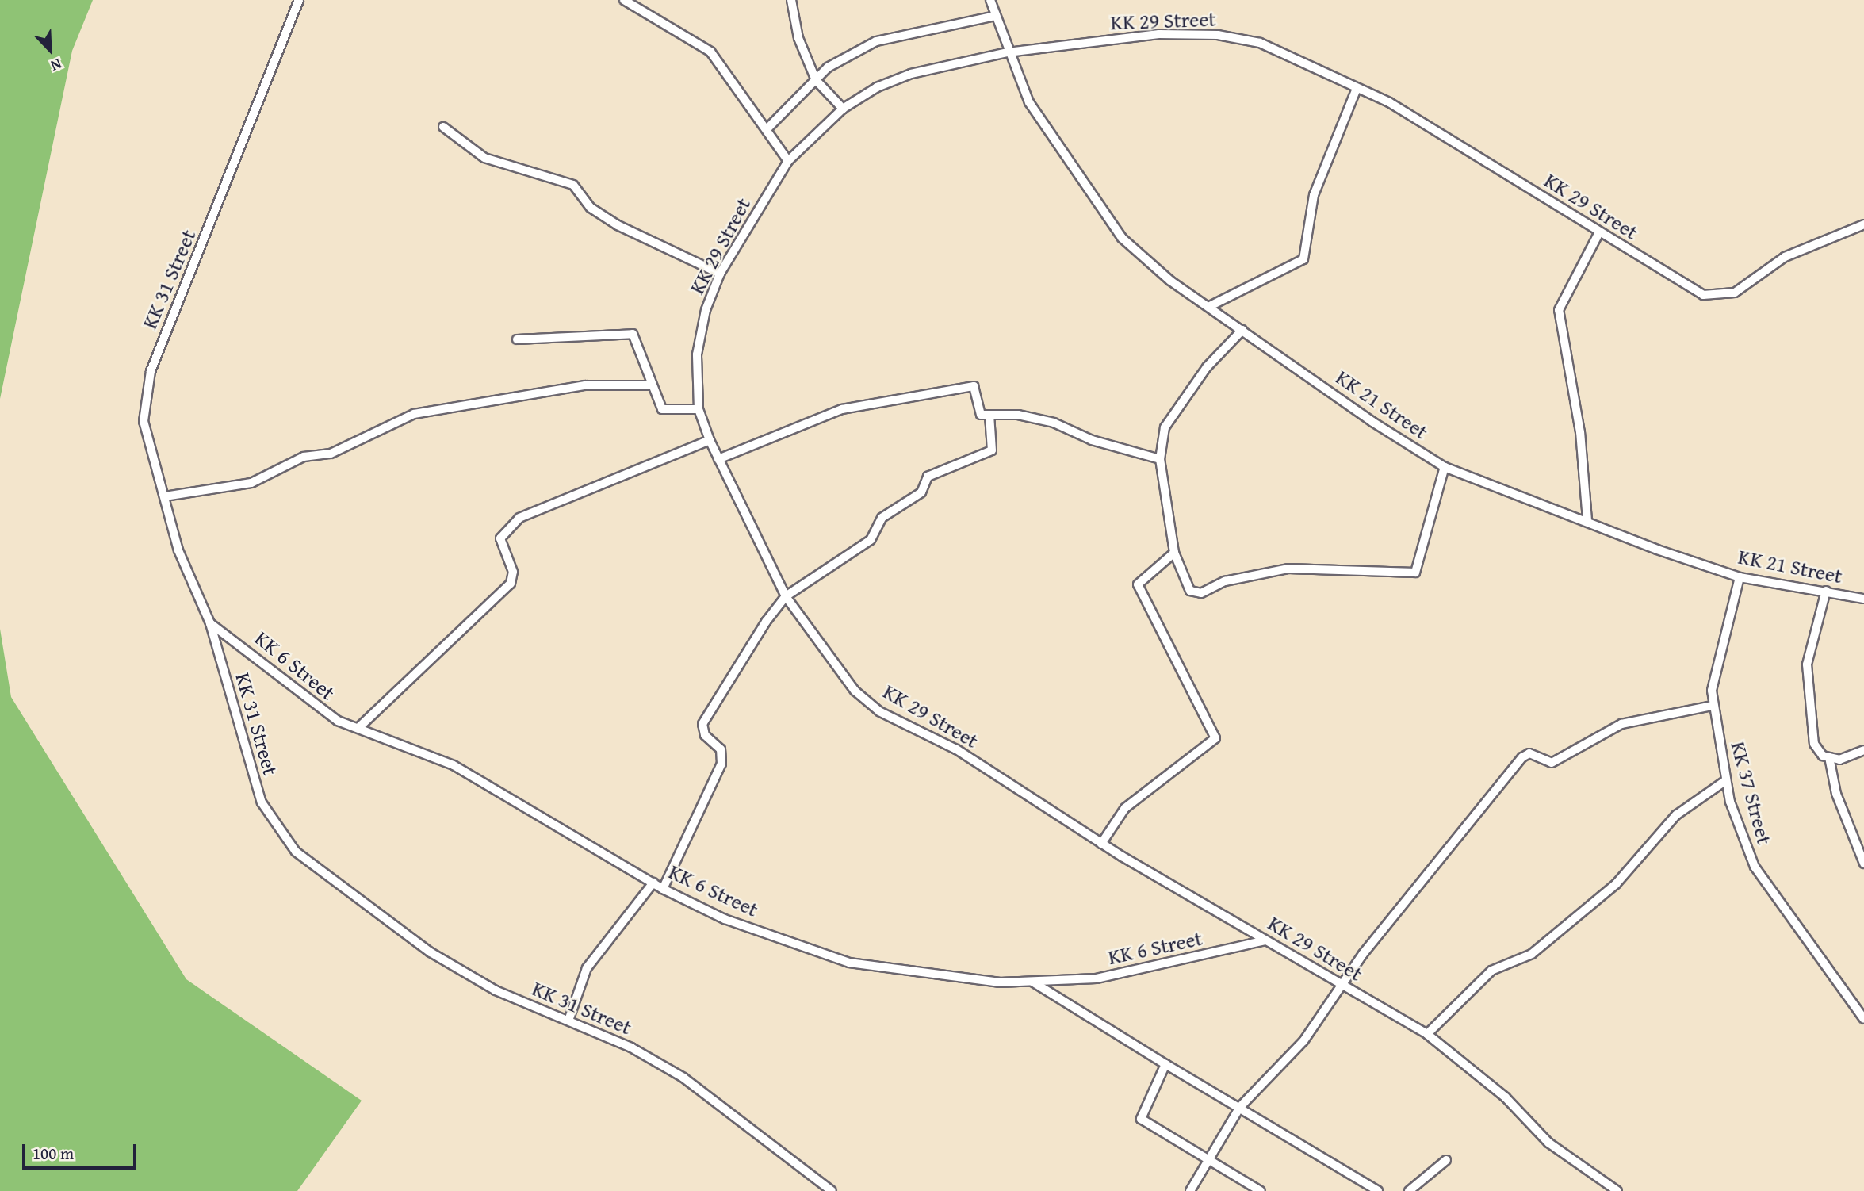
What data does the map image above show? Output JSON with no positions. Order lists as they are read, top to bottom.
{
  "streets": {
    "street": [
      "KK 29 Street",
      "KK 31 Street",
      "KK 21 Street",
      "KK 6 Street",
      "KK 37 Street"
    ]
  },
  "crossings": [
    ["KK 29 Street", "KK 21 Street"],
    ["KK 29 Street", "KK 6 Street"],
    ["KK 31 Street", "KK 6 Street"],
    ["KK 21 Street", "KK 37 Street"]
  ],
  "scale_bar": "100 m",
  "north": "bottom right"
}
